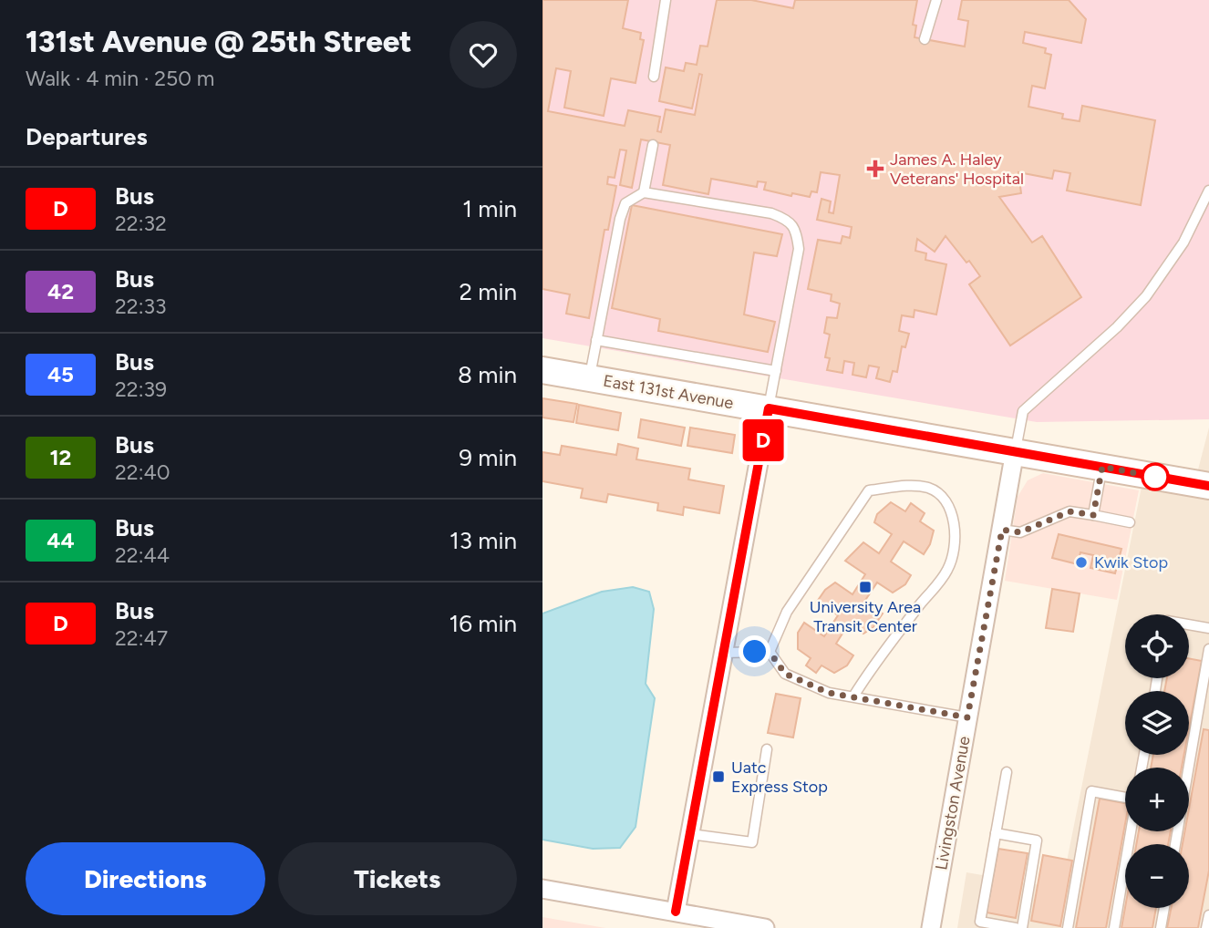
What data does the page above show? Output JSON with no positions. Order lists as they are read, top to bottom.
{
  "streets": {
    "street": ["East 131st Avenue", "Livingston Avenue"]
  },
  "crossings": [
    ["East 131st Avenue", "Livingston Avenue"]
  ],
  "places": {
    "health": ["James A. Haley Veterans' Hospital"],
    "other": ["Kwik Stop"],
    "transit": ["University Area Transit Center", "Uatc Express Stop"]
  },
  "lines": ["bus line D"],
  "page": {
    "heading": [
      ["131st Avenue @ 25th Street", "Walk · 4 min · 250 m"],
      "Departures"
    ],
    "on_map": "D",
    "list": [
      {
        "mark": "D",
        "name": "Bus",
        "note": "22:32",
        "value": "1 min"
      },
      {
        "mark": "42",
        "name": "Bus",
        "note": "22:33",
        "value": "2 min"
      },
      {
        "mark": "45",
        "name": "Bus",
        "note": "22:39",
        "value": "8 min"
      },
      {
        "mark": "12",
        "name": "Bus",
        "note": "22:40",
        "value": "9 min"
      },
      {
        "mark": "44",
        "name": "Bus",
        "note": "22:44",
        "value": "13 min"
      },
      {
        "mark": "D",
        "name": "Bus",
        "note": "22:47",
        "value": "16 min"
      }
    ],
    "map_buttons": ["+", "−"],
    "buttons": ["Directions", "Tickets"]
  }
}
